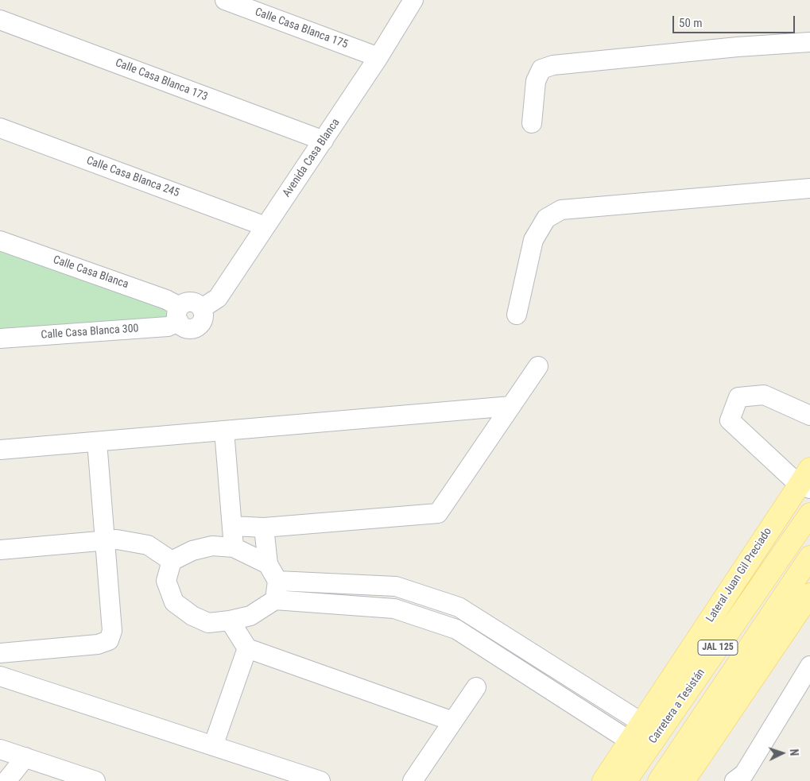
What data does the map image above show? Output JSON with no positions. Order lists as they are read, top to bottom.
{
  "streets": {
    "main road": ["Lateral Juan Gil Preciado", "JAL 125", "Carretera a Tesistán"],
    "street": [
      "Calle Casa Blanca 175",
      "Calle Casa Blanca 173",
      "Avenida Casa Blanca",
      "Calle Casa Blanca 245",
      "Calle Casa Blanca",
      "Calle Casa Blanca 300"
    ]
  },
  "crossings": [
    ["Calle Casa Blanca 175", "Avenida Casa Blanca"],
    ["Calle Casa Blanca 173", "Avenida Casa Blanca"],
    ["Avenida Casa Blanca", "Calle Casa Blanca 245"],
    ["Avenida Casa Blanca", "Calle Casa Blanca"],
    ["Calle Casa Blanca", "Calle Casa Blanca 300"]
  ],
  "scale_bar": "50 m",
  "north": "right"
}
